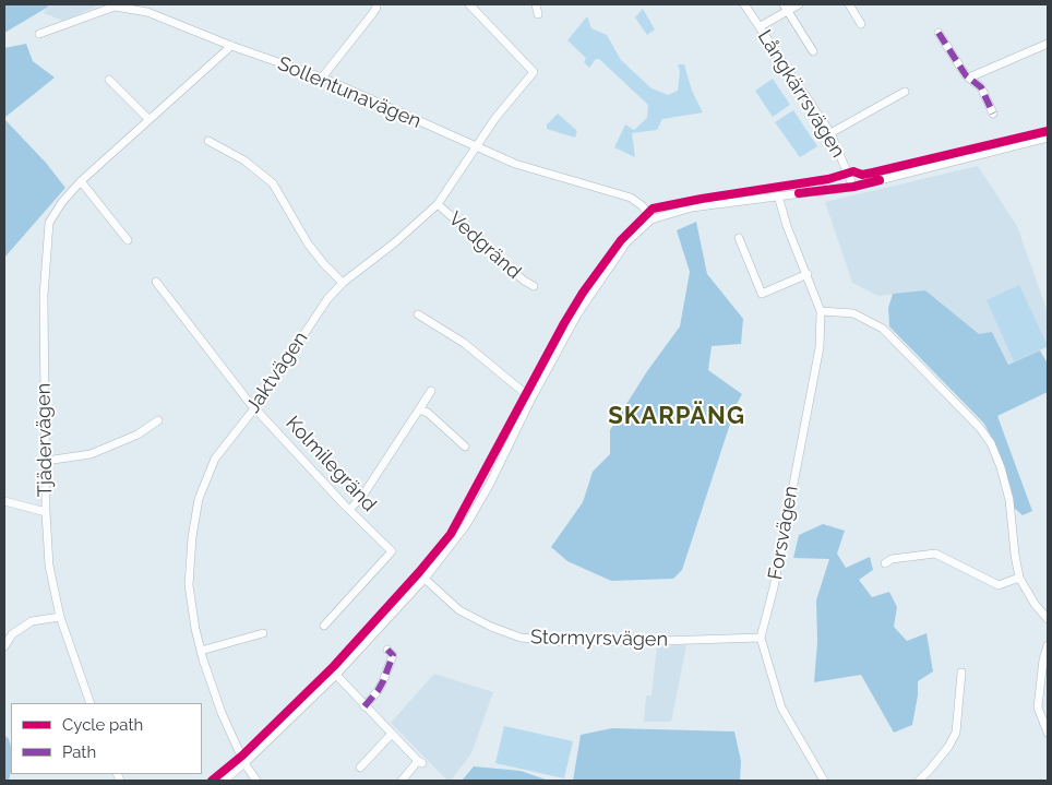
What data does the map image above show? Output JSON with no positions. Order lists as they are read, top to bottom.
{
  "streets": {
    "street": [
      "Sollentunavägen",
      "Långkärrsvägen",
      "Vedgränd",
      "Jaktvägen",
      "Tjädervägen",
      "Kolmilegränd",
      "Forsvägen",
      "Stormyrsvägen"
    ]
  },
  "crossings": [
    ["Sollentunavägen", "Jaktvägen"],
    ["Sollentunavägen", "Tjädervägen"],
    ["Vedgränd", "Jaktvägen"],
    ["Jaktvägen", "Kolmilegränd"],
    ["Forsvägen", "Stormyrsvägen"]
  ],
  "districts": ["SKARPÄNG"],
  "legend": ["Cycle path", "Path"]
}
